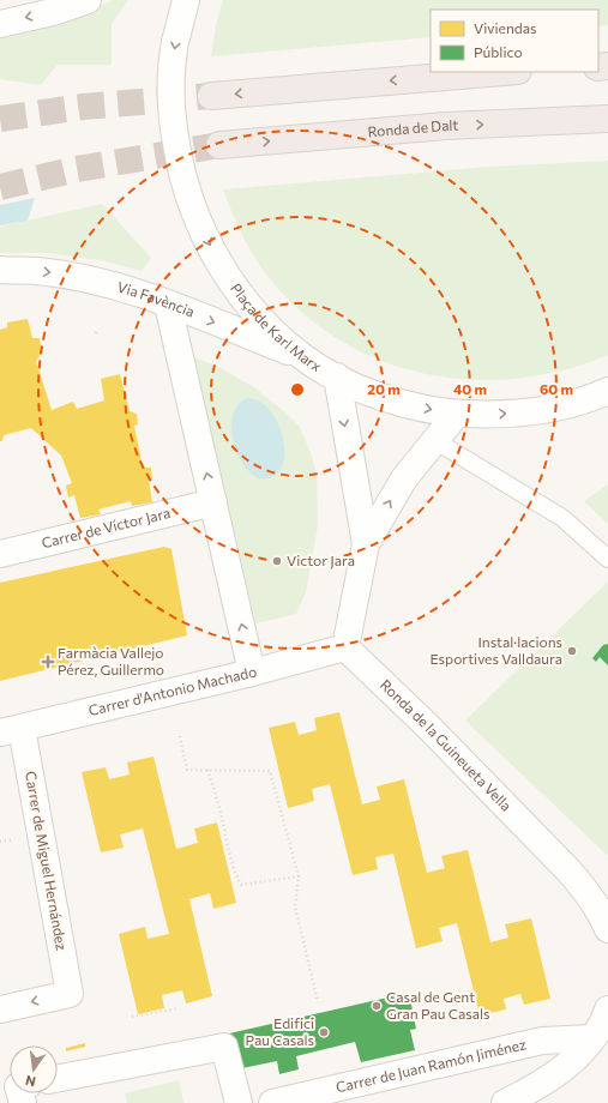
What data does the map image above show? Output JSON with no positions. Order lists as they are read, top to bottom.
{
  "streets": {
    "highway": ["Ronda de Dalt"],
    "street": [
      "Via Favència",
      "Plaça de Karl Marx",
      "Carrer de Víctor Jara",
      "Carrer d'Antonio Machado",
      "Ronda de la Guineueta Vella",
      "Carrer de Miguel Hernández",
      "Carrer de Juan Ramón Jiménez"
    ]
  },
  "crossings": [
    ["Via Favència", "Plaça de Karl Marx"],
    ["Carrer d'Antonio Machado", "Ronda de la Guineueta Vella"],
    ["Carrer d'Antonio Machado", "Carrer de Miguel Hernández"]
  ],
  "one_way": ["Via Favència", "Carrer de Miguel Hernández"],
  "places": {
    "other": [
      "Victor Jara",
      "Instal·lacions Esportives Valldaura",
      "Casal de Gent Gran Pau Casals",
      "Edifici Pau Casals"
    ],
    "health": ["Farmàcia Vallejo Pérez, Guillermo"]
  },
  "legend": ["Viviendas", "Público"],
  "north": "bottom",
  "rings": ["20 m", "40 m", "60 m"]
}
